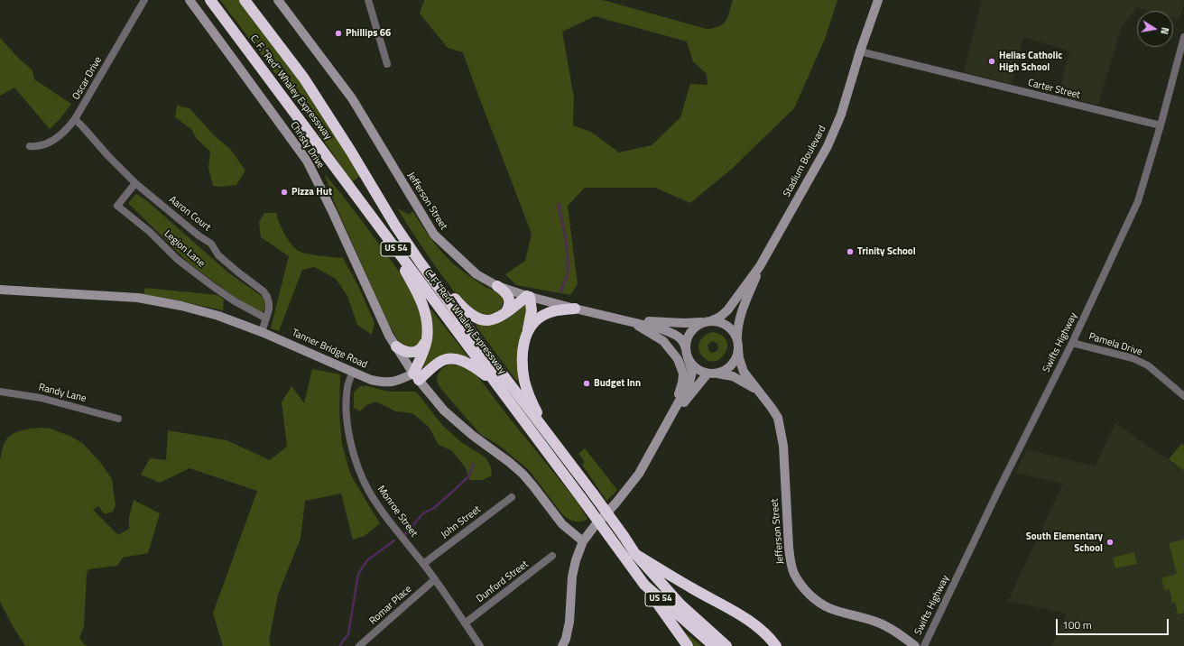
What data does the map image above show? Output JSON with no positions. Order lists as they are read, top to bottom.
{
  "streets": {
    "highway": ["C. F. “Red” Whaley Expressway", "US 54"],
    "street": [
      "Oscar Drive",
      "Carter Street",
      "Christy Drive",
      "Stadium Boulevard",
      "Jefferson Street",
      "Aaron Court",
      "Legion Lane",
      "Swifts Highway",
      "Pamela Drive",
      "Tanner Bridge Road",
      "Randy Lane",
      "Monroe Street",
      "John Street",
      "Dunford Street",
      "Romar Place"
    ]
  },
  "crossings": [
    ["Oscar Drive", "Aaron Court"],
    ["Carter Street", "Stadium Boulevard"],
    ["Carter Street", "Swifts Highway"],
    ["Christy Drive", "Tanner Bridge Road"],
    ["Aaron Court", "Legion Lane"],
    ["Aaron Court", "Tanner Bridge Road"],
    ["Swifts Highway", "Pamela Drive"],
    ["Tanner Bridge Road", "Monroe Street"],
    ["Monroe Street", "John Street"],
    ["Monroe Street", "Dunford Street"],
    ["Monroe Street", "Romar Place"]
  ],
  "places": [
    "Phillips 66",
    "Helias Catholic High School",
    "Pizza Hut",
    "Trinity School",
    "Budget Inn",
    "South Elementary School"
  ],
  "scale_bar": "100 m",
  "north": "right"
}
